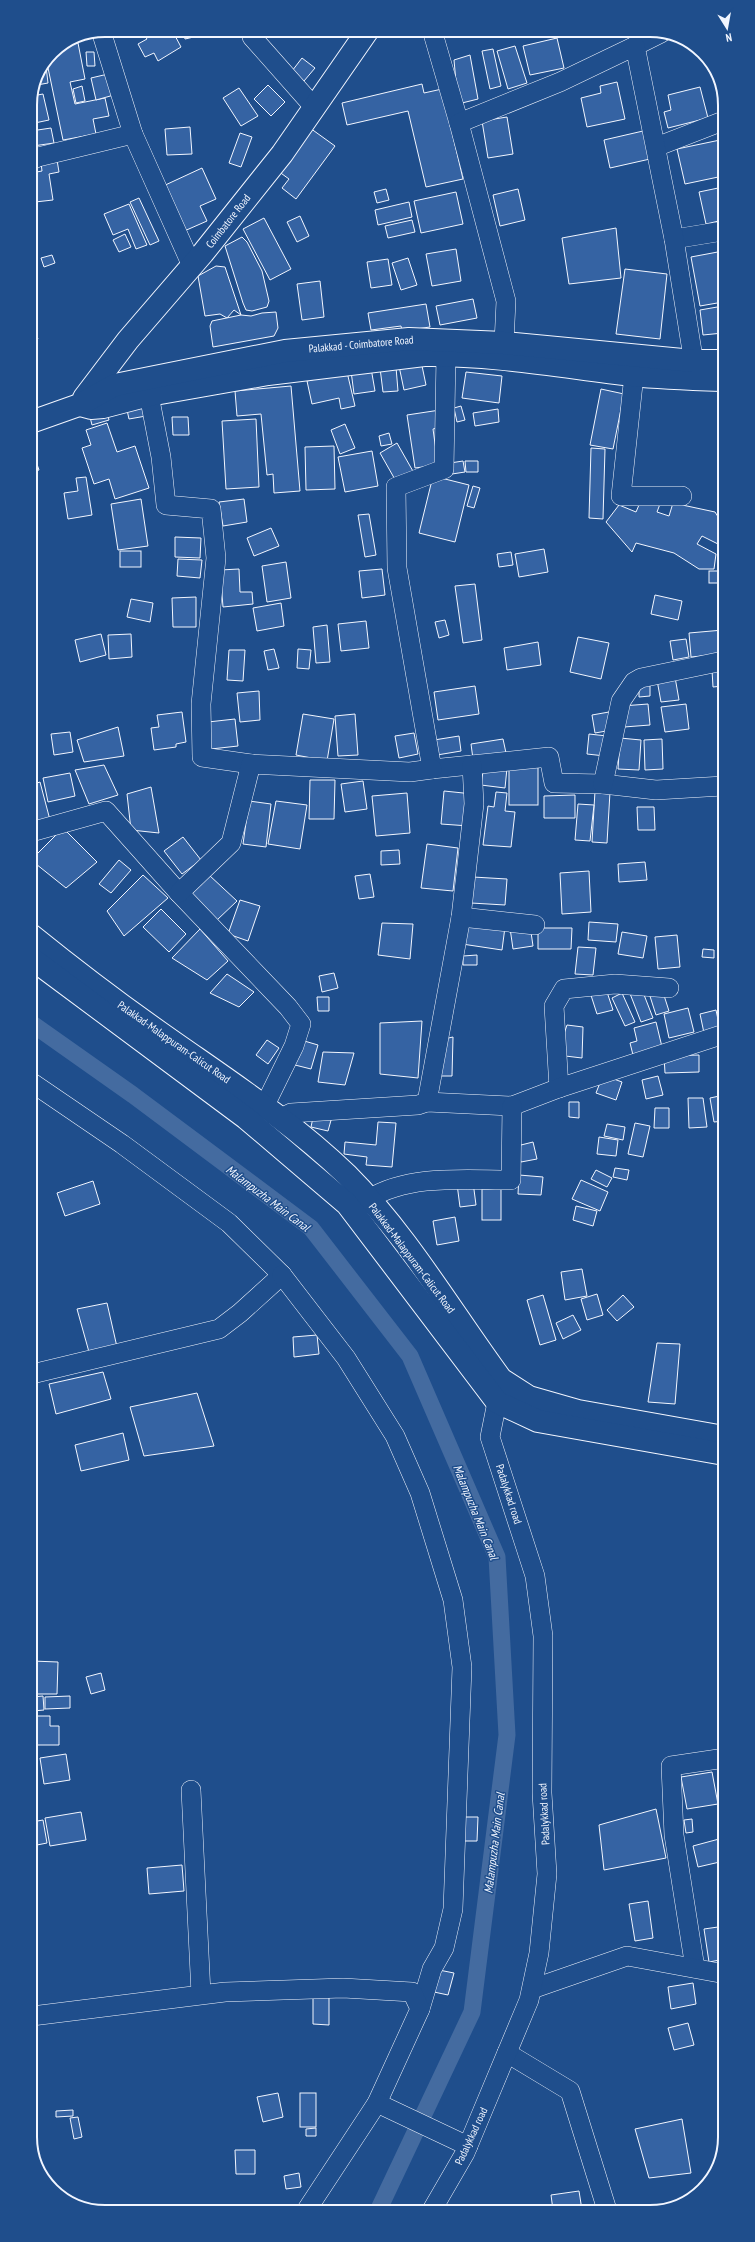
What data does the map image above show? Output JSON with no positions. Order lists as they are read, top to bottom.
{
  "streets": {
    "main road": ["Coimbatore Road", "Palakkad - Coimbatore Road", "Palakkad-Malappuram-Calicut Road"],
    "street": ["Padalykkad road"]
  },
  "crossings": [
    ["Coimbatore Road", "Palakkad - Coimbatore Road"],
    ["Palakkad-Malappuram-Calicut Road", "Padalykkad road"]
  ],
  "water": ["Malampuzha Main Canal"],
  "north": "bottom"
}
